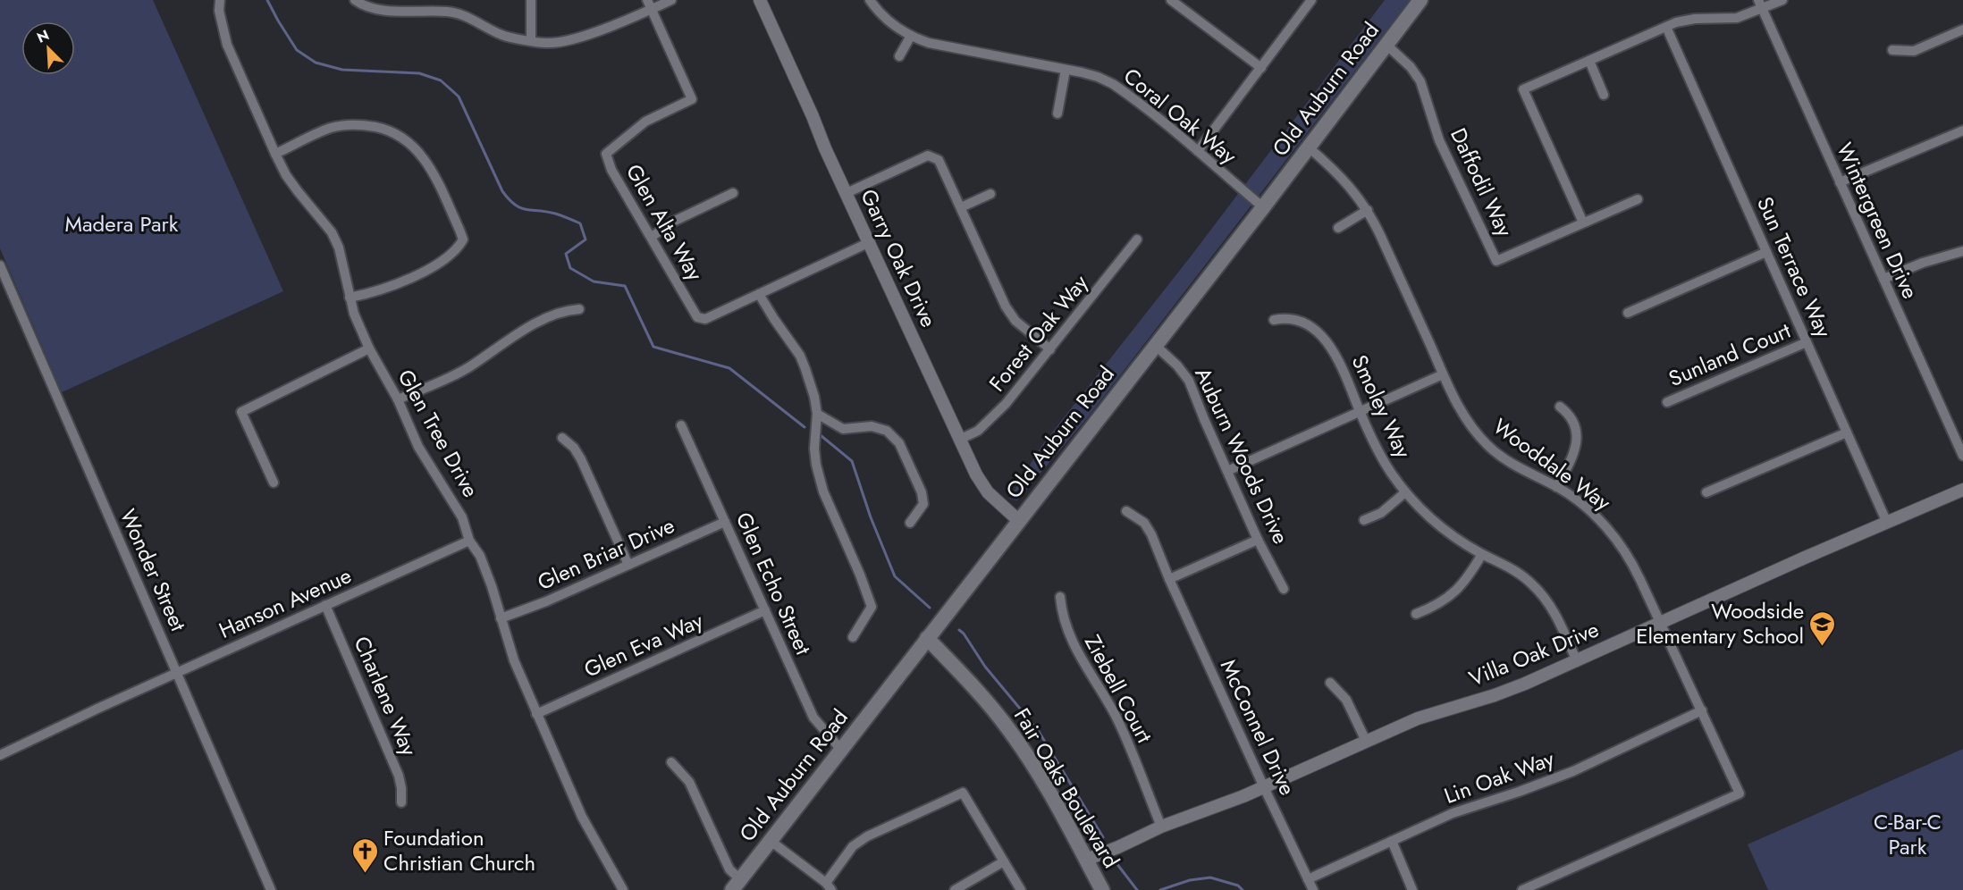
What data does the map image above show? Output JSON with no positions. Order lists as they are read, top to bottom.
{
  "streets": {
    "main road": ["Old Auburn Road", "Fair Oaks Boulevard"],
    "street": [
      "Coral Oak Way",
      "Daffodil Way",
      "Wintergreen Drive",
      "Glen Alta Way",
      "Garry Oak Drive",
      "Sun Terrace Way",
      "Forest Oak Way",
      "Sunland Court",
      "Smoley Way",
      "Glen Tree Drive",
      "Auburn Woods Drive",
      "Wooddale Way",
      "Glen Briar Drive",
      "Wonder Street",
      "Glen Echo Street",
      "Hanson Avenue",
      "Glen Eva Way",
      "Villa Oak Drive",
      "Ziebell Court",
      "Charlene Way",
      "McConnel Drive",
      "Lin Oak Way"
    ]
  },
  "crossings": [
    ["Old Auburn Road", "Coral Oak Way"],
    ["Old Auburn Road", "Daffodil Way"],
    ["Old Auburn Road", "Garry Oak Drive"],
    ["Old Auburn Road", "Auburn Woods Drive"],
    ["Old Auburn Road", "Wooddale Way"],
    ["Old Auburn Road", "Glen Echo Street"],
    ["Old Auburn Road", "Fair Oaks Boulevard"],
    ["Garry Oak Drive", "Forest Oak Way"],
    ["Sun Terrace Way", "Sunland Court"],
    ["Sun Terrace Way", "Villa Oak Drive"],
    ["Smoley Way", "Villa Oak Drive"],
    ["Glen Tree Drive", "Glen Briar Drive"],
    ["Glen Tree Drive", "Hanson Avenue"],
    ["Glen Tree Drive", "Glen Eva Way"],
    ["Wooddale Way", "Villa Oak Drive"],
    ["Wooddale Way", "Lin Oak Way"],
    ["Glen Briar Drive", "Glen Echo Street"],
    ["Wonder Street", "Hanson Avenue"],
    ["Glen Echo Street", "Glen Eva Way"],
    ["Hanson Avenue", "Charlene Way"],
    ["Villa Oak Drive", "Ziebell Court"],
    ["Villa Oak Drive", "McConnel Drive"],
    ["Villa Oak Drive", "Fair Oaks Boulevard"],
    ["McConnel Drive", "Lin Oak Way"]
  ],
  "parks": ["Madera Park", "C-Bar-C Park"],
  "places": {
    "school or university": ["Woodside Elementary School"],
    "church": ["Foundation Christian Church"]
  },
  "north": "top left"
}
